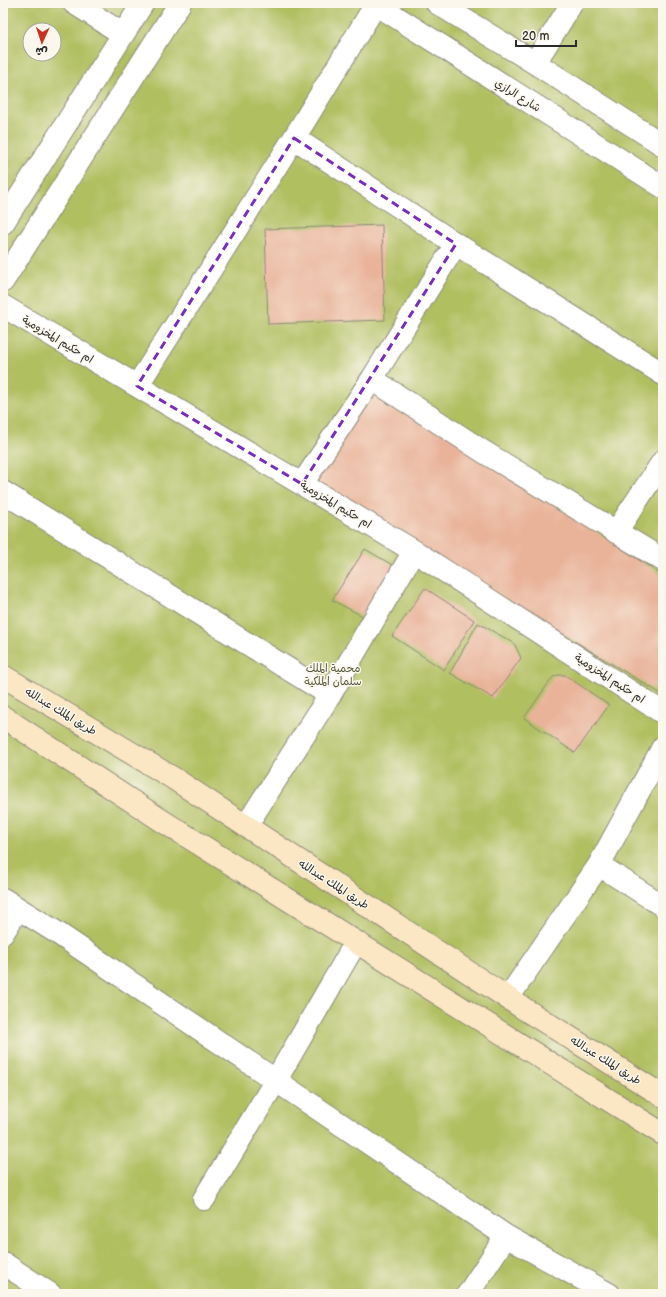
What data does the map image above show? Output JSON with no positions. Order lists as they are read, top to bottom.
{
  "streets": {
    "main road": ["طريق الملك عبدالله"],
    "street": ["شارع الرازي", "ام حكيم المخزومية"]
  },
  "parks": ["محمية الملك سلمان الملكية"],
  "scale_bar": "20 m",
  "north": "bottom"
}
